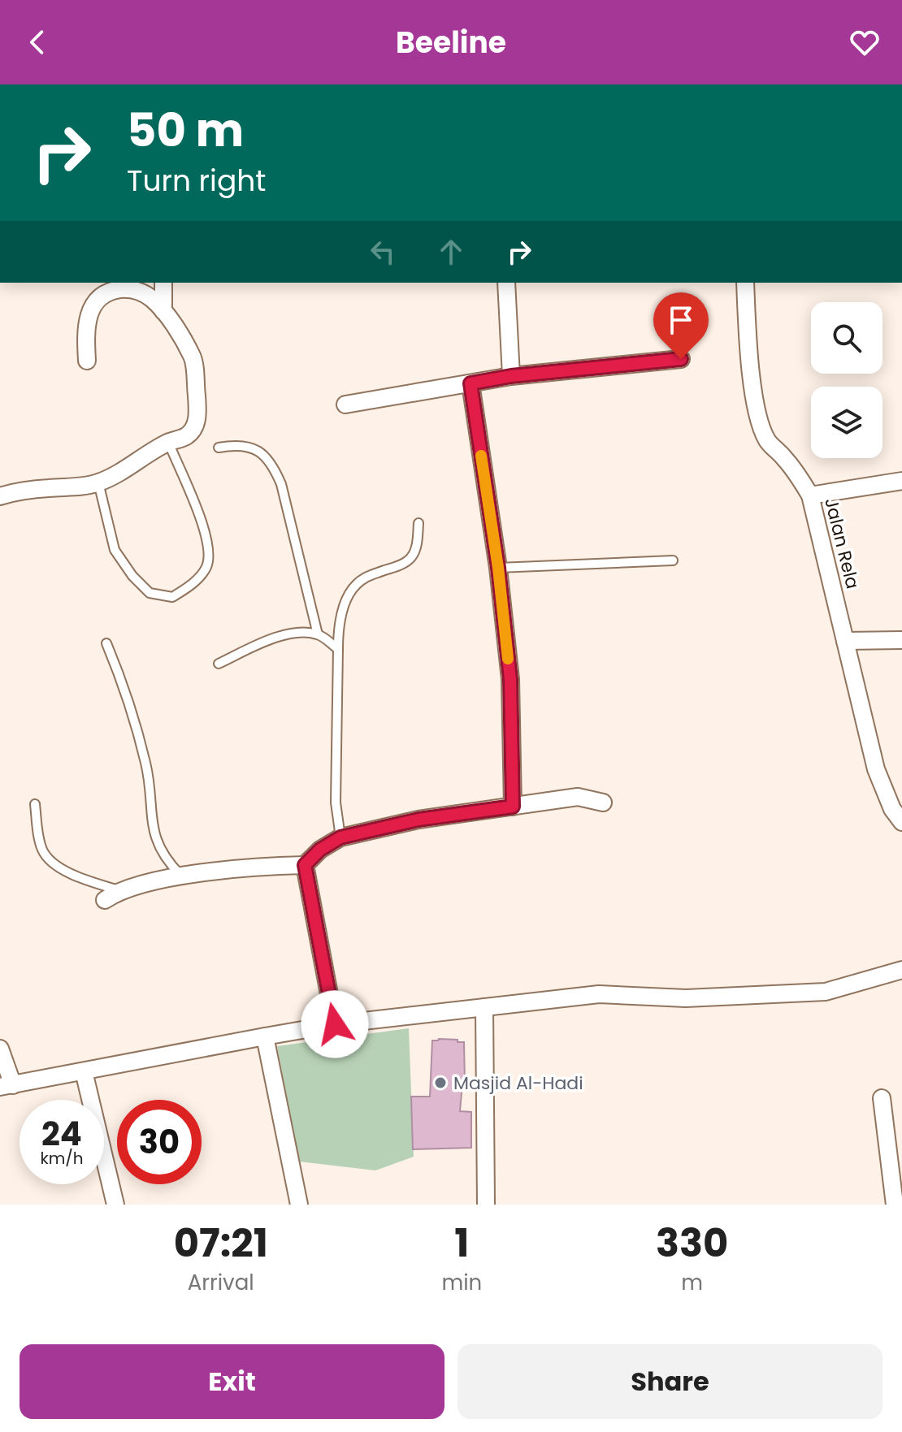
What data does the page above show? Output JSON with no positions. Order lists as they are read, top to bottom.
{
  "streets": {
    "street": ["Jalan Rela"]
  },
  "places": ["Masjid Al-Hadi"],
  "page": {
    "header": "Beeline",
    "turn": ["50 m", "Turn right"],
    "speed": "24 km/h",
    "limit": "30",
    "eta": [
      "07:21",
      "Arrival",
      "1",
      "min",
      "330",
      "m"
    ],
    "buttons": ["Exit", "Share"]
  }
}
